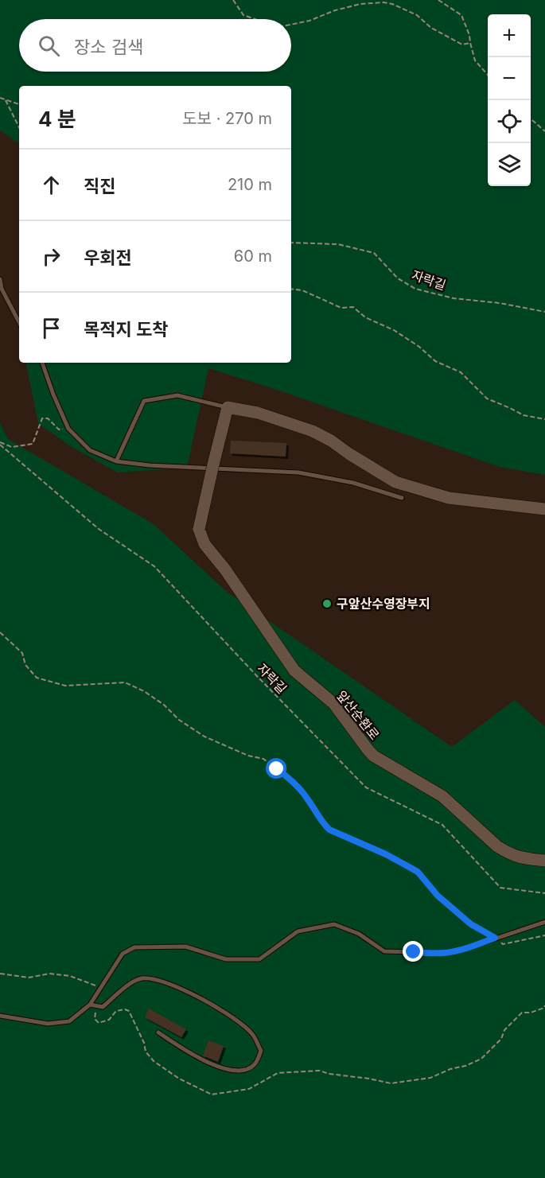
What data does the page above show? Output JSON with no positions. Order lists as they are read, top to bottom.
{
  "streets": {
    "street": ["앞산순환로"],
    "path": ["자락길"]
  },
  "places": ["구앞산수영장부지"],
  "page": {
    "map_buttons": ["+", "−"],
    "search": "장소 검색",
    "heading": ["4 분", "도보 · 270 m"],
    "list": [
      ["직진", "210 m"],
      ["우회전", "60 m"],
      "목적지 도착"
    ]
  }
}
